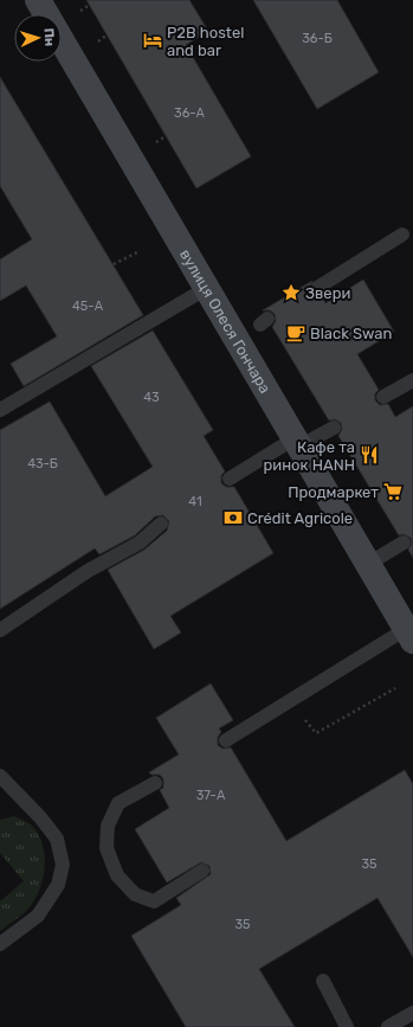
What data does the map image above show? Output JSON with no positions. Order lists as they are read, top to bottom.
{
  "streets": {
    "street": ["вулиця Олеся Гончара"]
  },
  "places": {
    "hotel": ["P2B hostel and bar"],
    "place": ["Звери"],
    "cafe": ["Black Swan"],
    "restaurant": ["Кафе та ринок HANH"],
    "supermarket": ["Продмаркет"],
    "bank": ["Crédit Agricole"]
  },
  "house_numbers": [
    "36-Б",
    "36-А",
    "45-А",
    "43",
    "43-Б",
    "41",
    "37-А",
    "35",
    "35"
  ],
  "north": "right"
}
